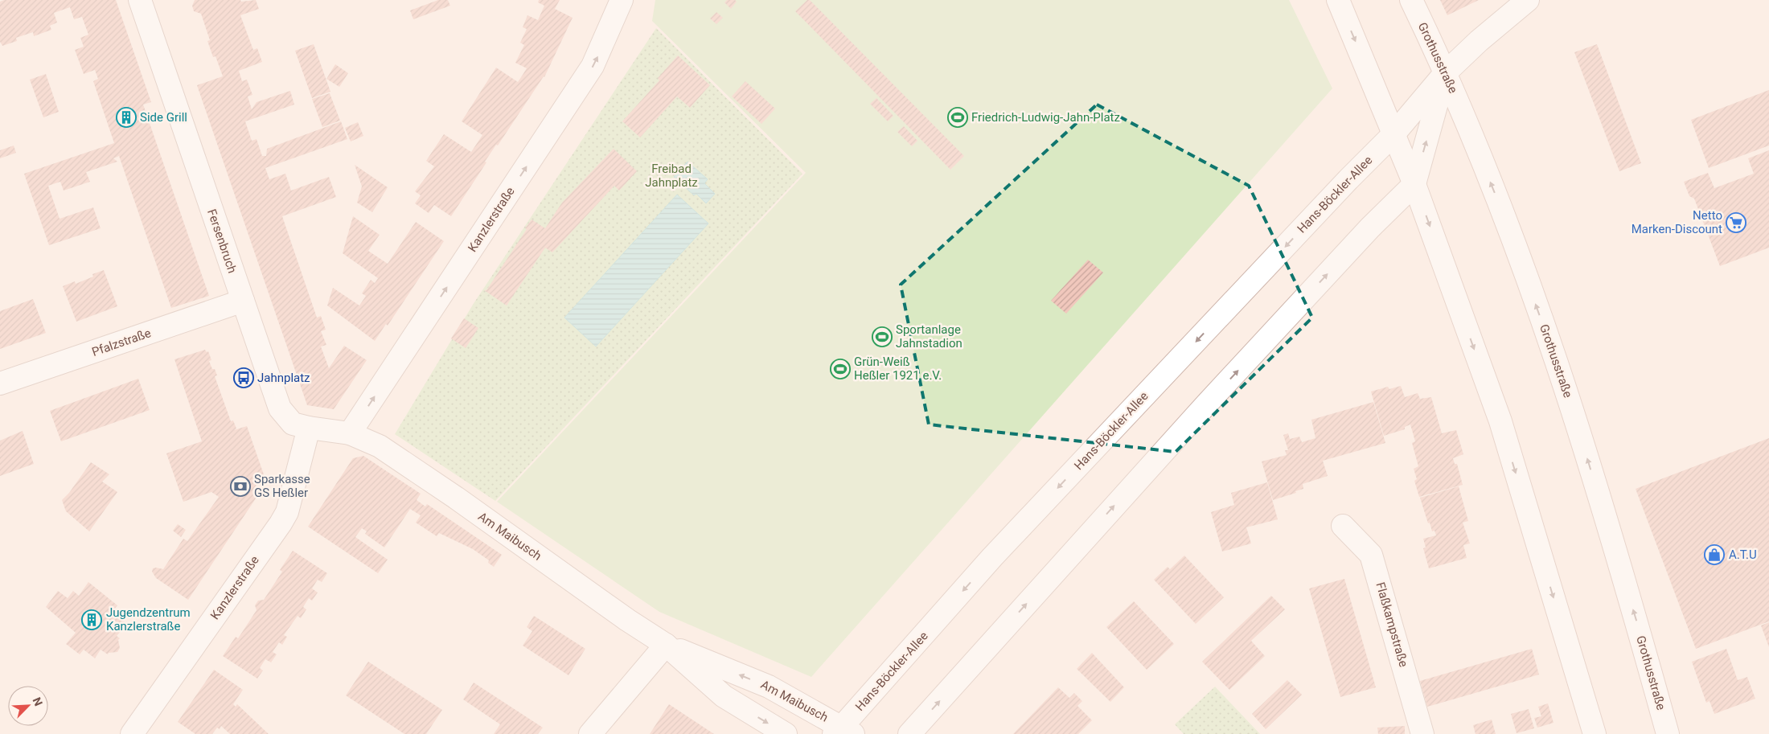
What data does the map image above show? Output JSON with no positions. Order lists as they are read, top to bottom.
{
  "streets": {
    "street": [
      "Grothusstraße",
      "Hans-Böckler-Allee",
      "Kanzlerstraße",
      "Fersenbruch",
      "Pfalzstraße",
      "Am Maibusch",
      "Flaßkampstraße"
    ]
  },
  "crossings": [
    ["Grothusstraße", "Hans-Böckler-Allee"],
    ["Hans-Böckler-Allee", "Am Maibusch"],
    ["Kanzlerstraße", "Fersenbruch"],
    ["Kanzlerstraße", "Am Maibusch"],
    ["Fersenbruch", "Pfalzstraße"],
    ["Fersenbruch", "Am Maibusch"]
  ],
  "one_way": ["Kanzlerstraße"],
  "parks": ["Freibad Jahnplatz"],
  "places": {
    "building": ["Side Grill", "Jugendzentrum Kanzlerstraße"],
    "sports": ["Friedrich-Ludwig-Jahn-Platz", "Sportanlage Jahnstadion", "Grün-Weiß Heßler 1921 e.V."],
    "supermarket": ["Netto Marken-Discount"],
    "bus stop": ["Jahnplatz"],
    "bank": ["Sparkasse GS Heßler"],
    "shop": ["A.T.U"]
  },
  "north": "top right"
}
